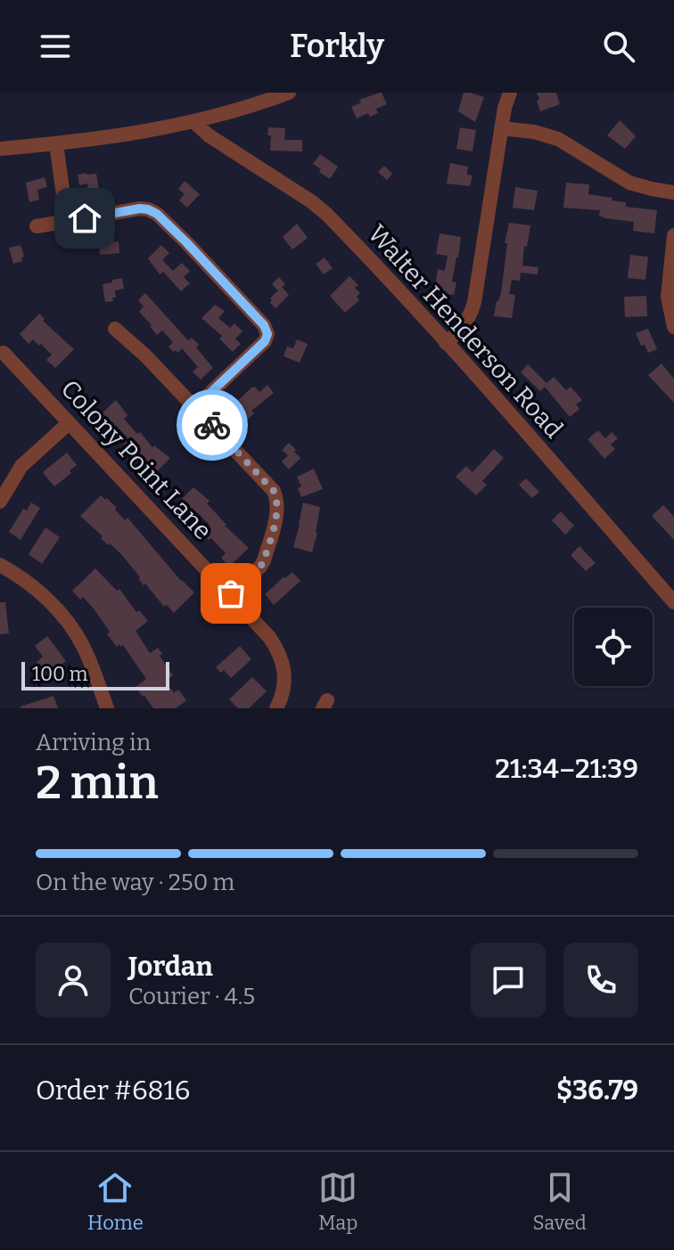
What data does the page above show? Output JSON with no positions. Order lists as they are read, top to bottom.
{
  "streets": {
    "street": ["Walter Henderson Road", "Colony Point Lane"]
  },
  "scale_bar": "100 m",
  "page": {
    "header": "Forkly",
    "scale": "100 m",
    "heading": ["2 min", "Arriving in", "21:34–21:39"],
    "panel": [
      "Jordan",
      "Courier · 4.5",
      "Order #6816",
      "$36.79"
    ],
    "bar": "On the way · 250 m",
    "tabs": ["Home", "Map", "Saved"]
  }
}
